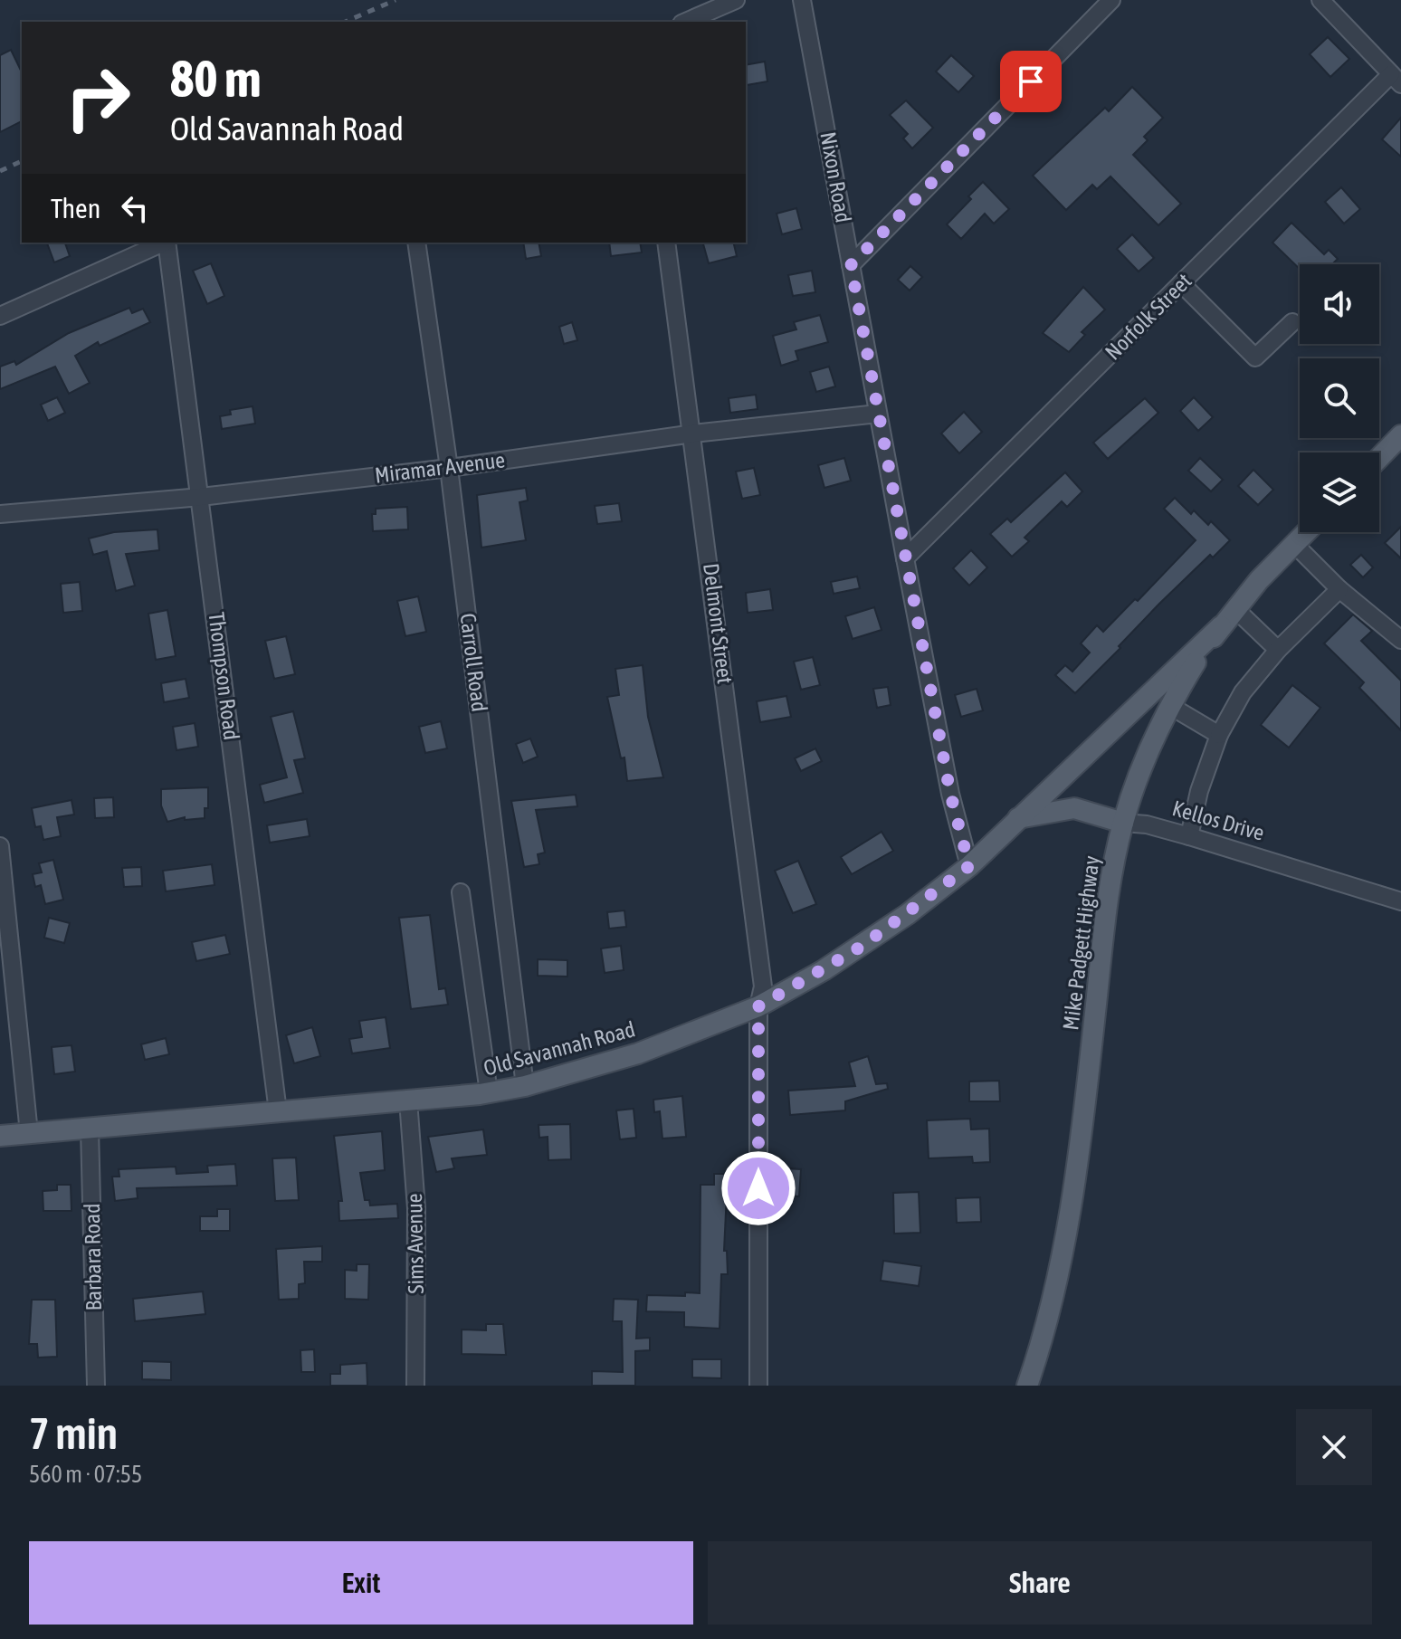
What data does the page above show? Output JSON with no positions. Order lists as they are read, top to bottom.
{
  "streets": {
    "main road": ["Kellos Drive", "Mike Padgett Highway", "Old Savannah Road"],
    "street": [
      "Nixon Road",
      "Norfolk Street",
      "Miramar Avenue",
      "Delmont Street",
      "Carroll Road",
      "Thompson Road",
      "Sims Avenue",
      "Barbara Road"
    ]
  },
  "crossings": [
    ["Nixon Road", "Norfolk Street"],
    ["Nixon Road", "Miramar Avenue"],
    ["Nixon Road", "Old Savannah Road"],
    ["Miramar Avenue", "Delmont Street"],
    ["Miramar Avenue", "Carroll Road"],
    ["Miramar Avenue", "Thompson Road"],
    ["Delmont Street", "Old Savannah Road"],
    ["Carroll Road", "Old Savannah Road"],
    ["Thompson Road", "Old Savannah Road"],
    ["Kellos Drive", "Mike Padgett Highway"],
    ["Kellos Drive", "Old Savannah Road"],
    ["Mike Padgett Highway", "Old Savannah Road"],
    ["Old Savannah Road", "Sims Avenue"],
    ["Old Savannah Road", "Barbara Road"]
  ],
  "page": {
    "turn": ["80 m", "Old Savannah Road"],
    "then": "Then",
    "heading": ["7 min", "560 m · 07:55"],
    "buttons": ["Exit", "Share"]
  }
}
